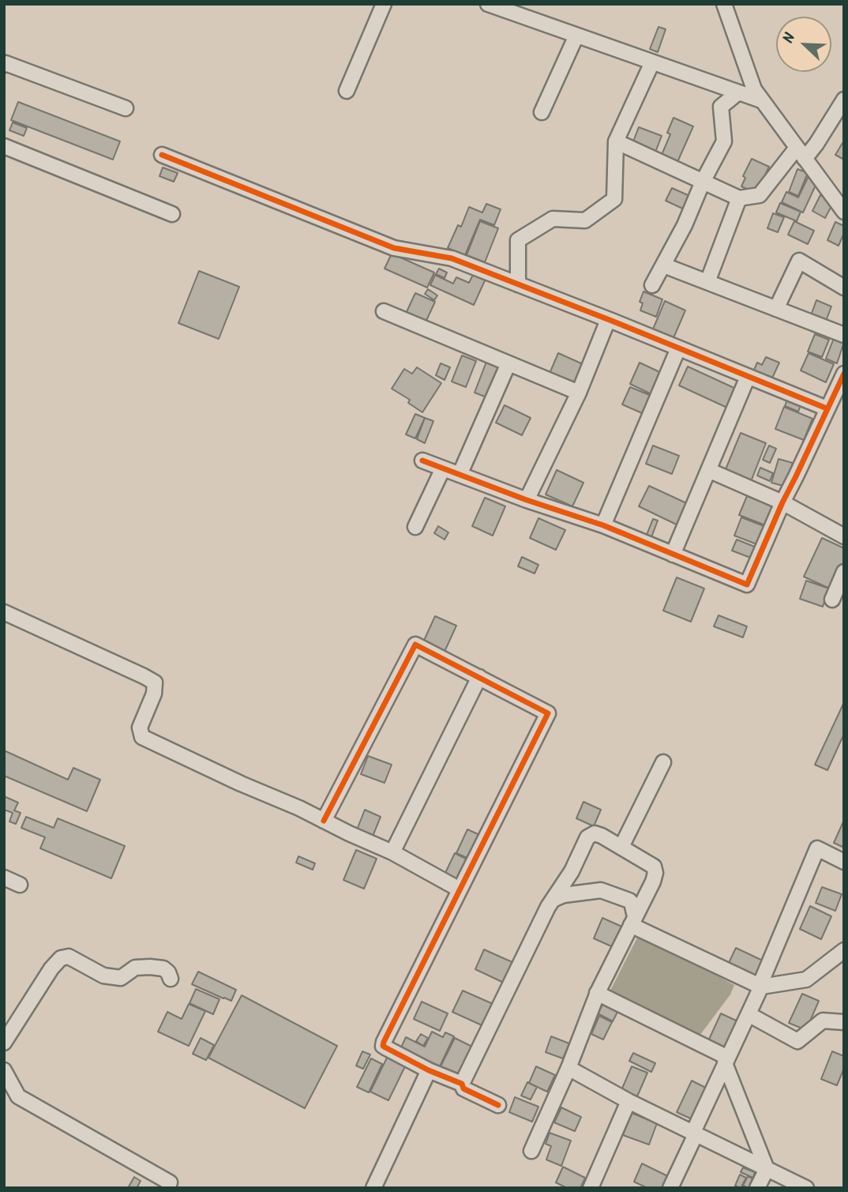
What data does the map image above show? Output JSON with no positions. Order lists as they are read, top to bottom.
{
  "north": "top left"
}
